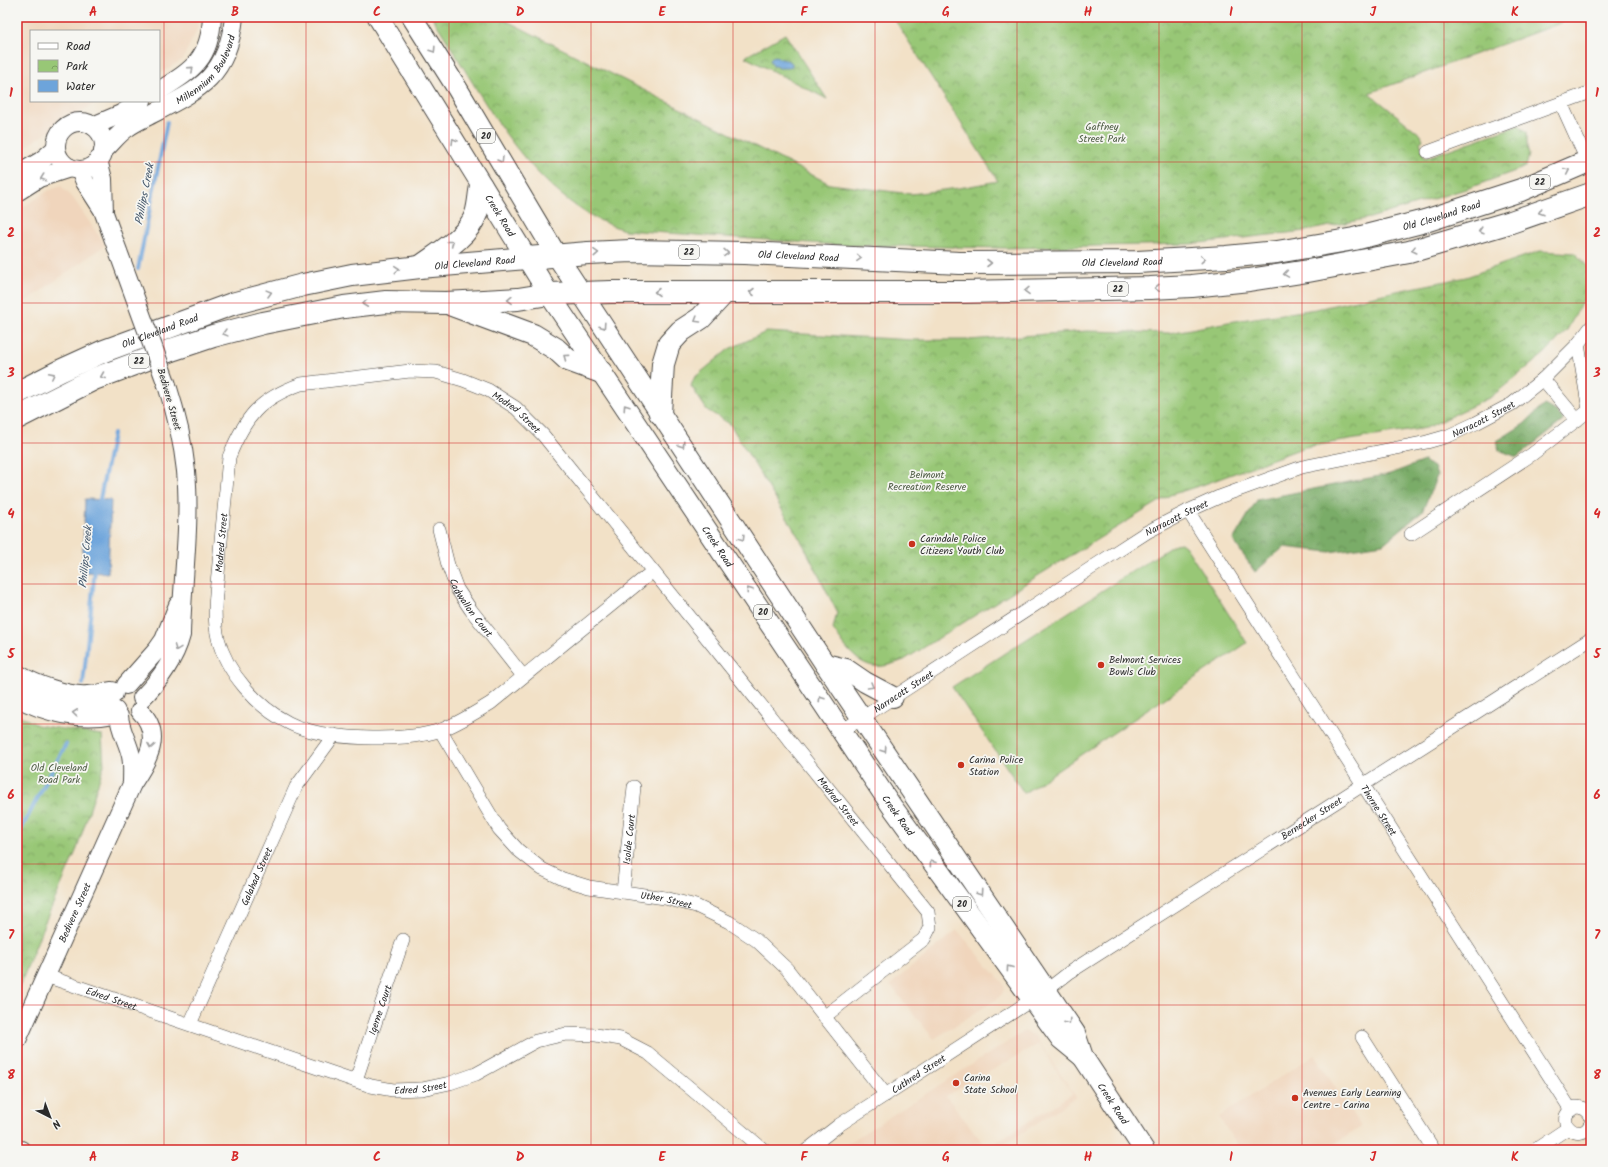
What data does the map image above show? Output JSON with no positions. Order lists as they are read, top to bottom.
{
  "streets": {
    "highway": ["22", "Old Cleveland Road"],
    "main road": ["20", "Creek Road"],
    "street": [
      "Millennium Boulevard",
      "Bedivere Street",
      "Modred Street",
      "Narracott Street",
      "Cadwallon Court",
      "Thorne Street",
      "Bernecker Street",
      "Isolde Court",
      "Galahad Street",
      "Uther Street",
      "Edred Street",
      "Igerne Court",
      "Cuthred Street"
    ]
  },
  "crossings": [
    ["Millennium Boulevard", "Bedivere Street"],
    ["22", "Creek Road"],
    ["Old Cleveland Road", "Creek Road"],
    ["Creek Road", "Narracott Street"],
    ["Creek Road", "Bernecker Street"],
    ["Creek Road", "Cuthred Street"],
    ["Bedivere Street", "Edred Street"],
    ["Modred Street", "Cadwallon Court"],
    ["Modred Street", "Galahad Street"],
    ["Modred Street", "Uther Street"],
    ["Narracott Street", "Thorne Street"],
    ["Thorne Street", "Bernecker Street"],
    ["Bernecker Street", "Cuthred Street"],
    ["Isolde Court", "Uther Street"],
    ["Galahad Street", "Edred Street"],
    ["Uther Street", "Cuthred Street"],
    ["Edred Street", "Igerne Court"]
  ],
  "water": ["Phillips Creek"],
  "parks": ["Gaffney Street Park", "Belmont Recreation Reserve", "Old Cleveland Road Park"],
  "places": [
    "Carindale Police Citizens Youth Club",
    "Belmont Services Bowls Club",
    "Carina Police Station",
    "Carina State School",
    "Avenues Early Learning Centre - Carina"
  ],
  "legend": ["Road", "Park", "Water"],
  "north": "bottom right",
  "grid": {
    "columns": [
      "A",
      "B",
      "C",
      "D",
      "E",
      "F",
      "G",
      "H",
      "I",
      "J",
      "K"
    ],
    "rows": [
      "1",
      "2",
      "3",
      "4",
      "5",
      "6",
      "7",
      "8"
    ]
  }
}
